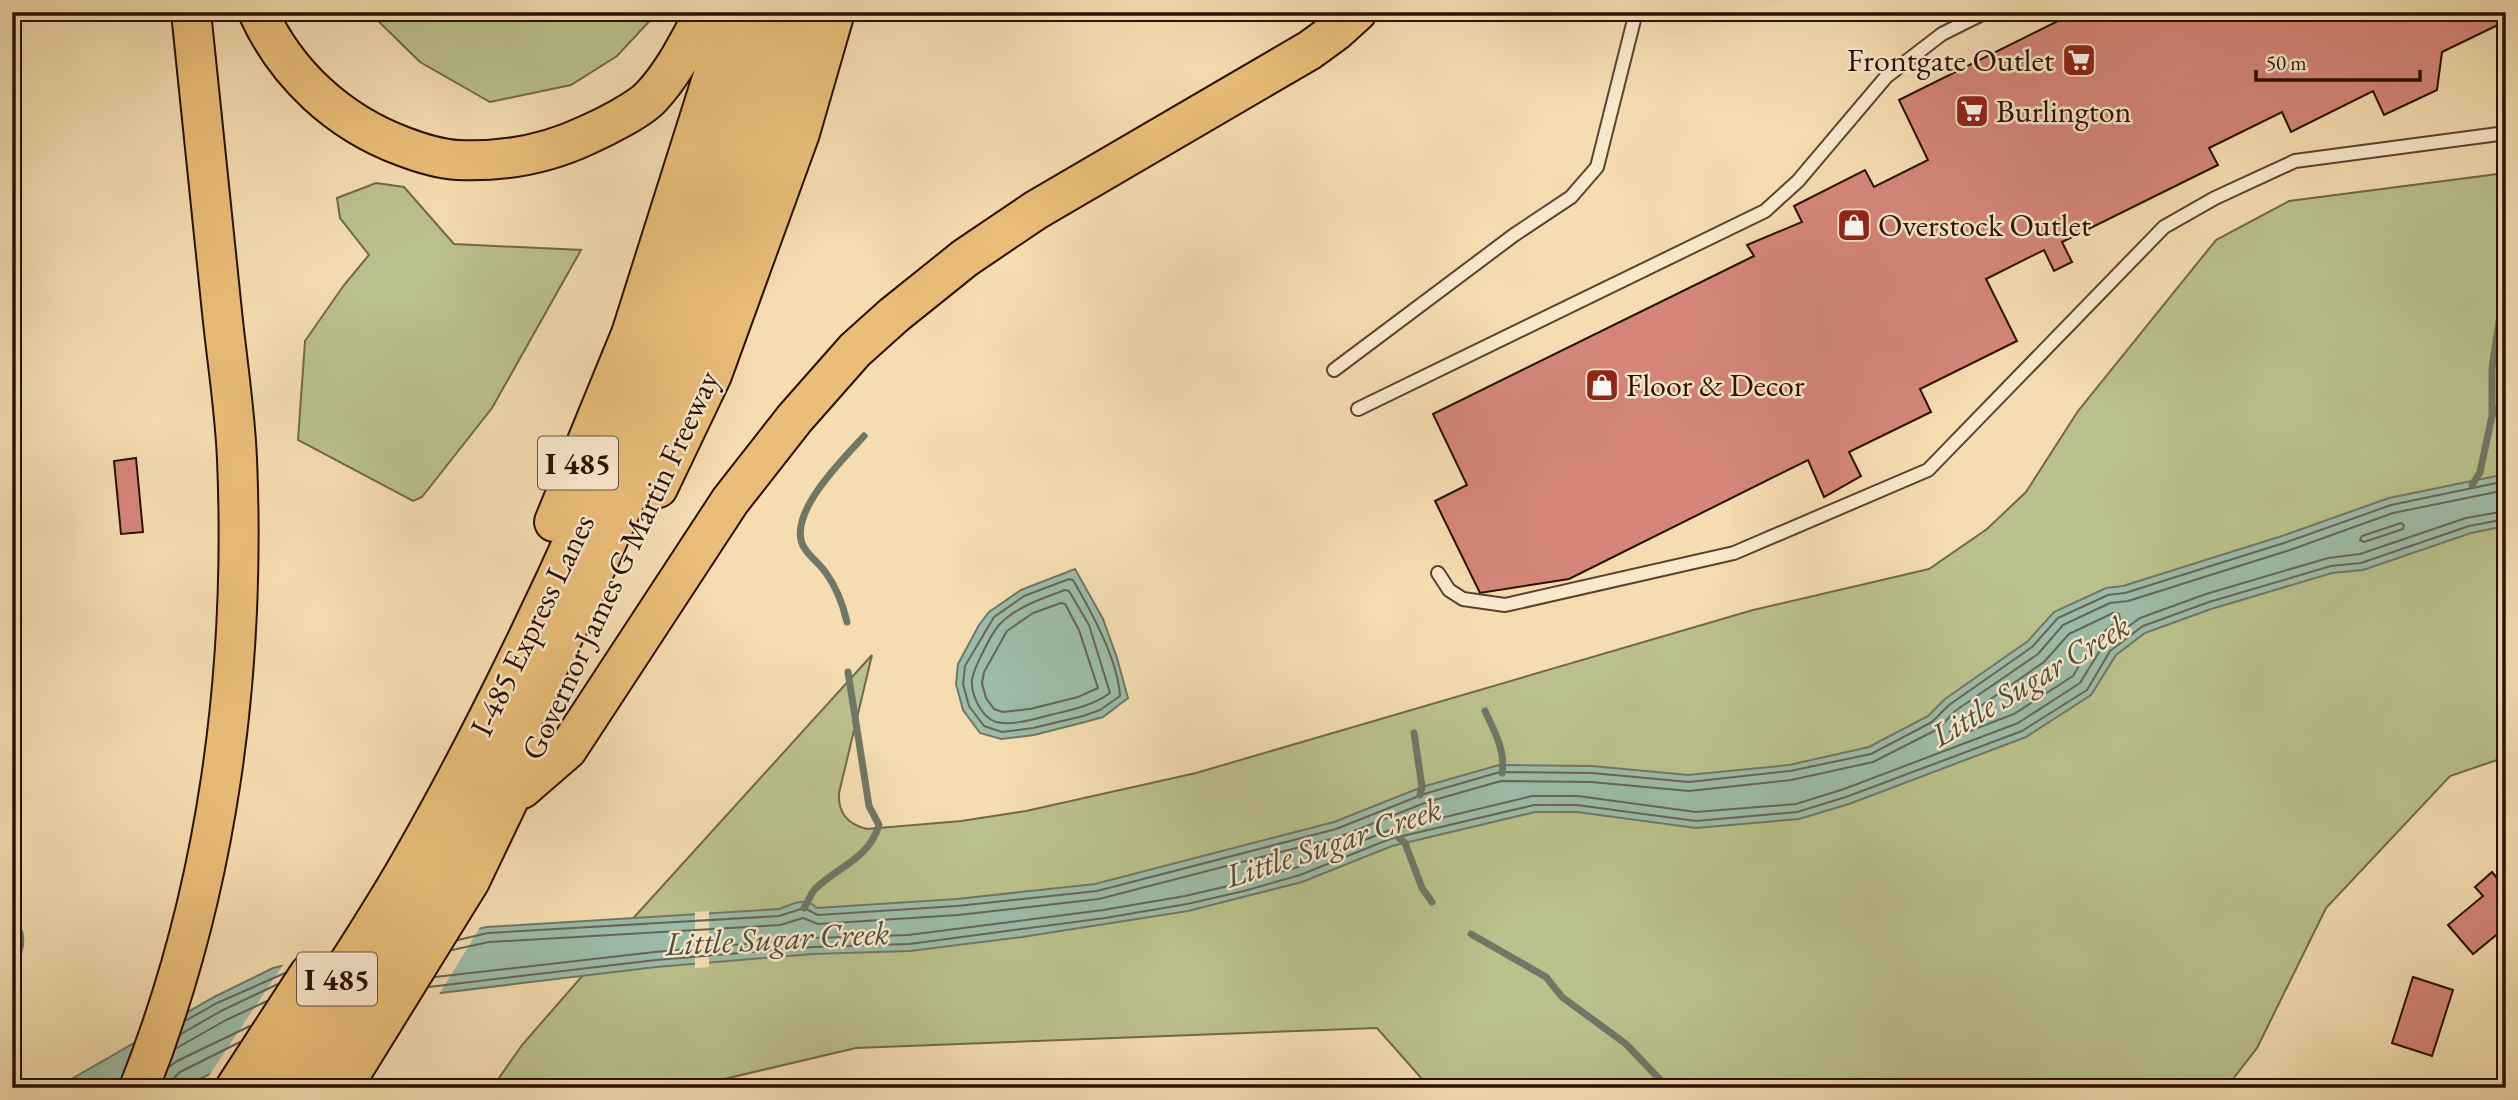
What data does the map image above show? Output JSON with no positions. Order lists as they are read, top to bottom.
{
  "streets": {
    "highway": ["I 485", "Governor James G Martin Freeway", "I-485 Express Lanes"]
  },
  "water": ["Little Sugar Creek"],
  "places": {
    "supermarket": ["Frontgate Outlet", "Burlington"],
    "shop": ["Overstock Outlet", "Floor & Decor"]
  },
  "scale_bar": "50 m"
}
